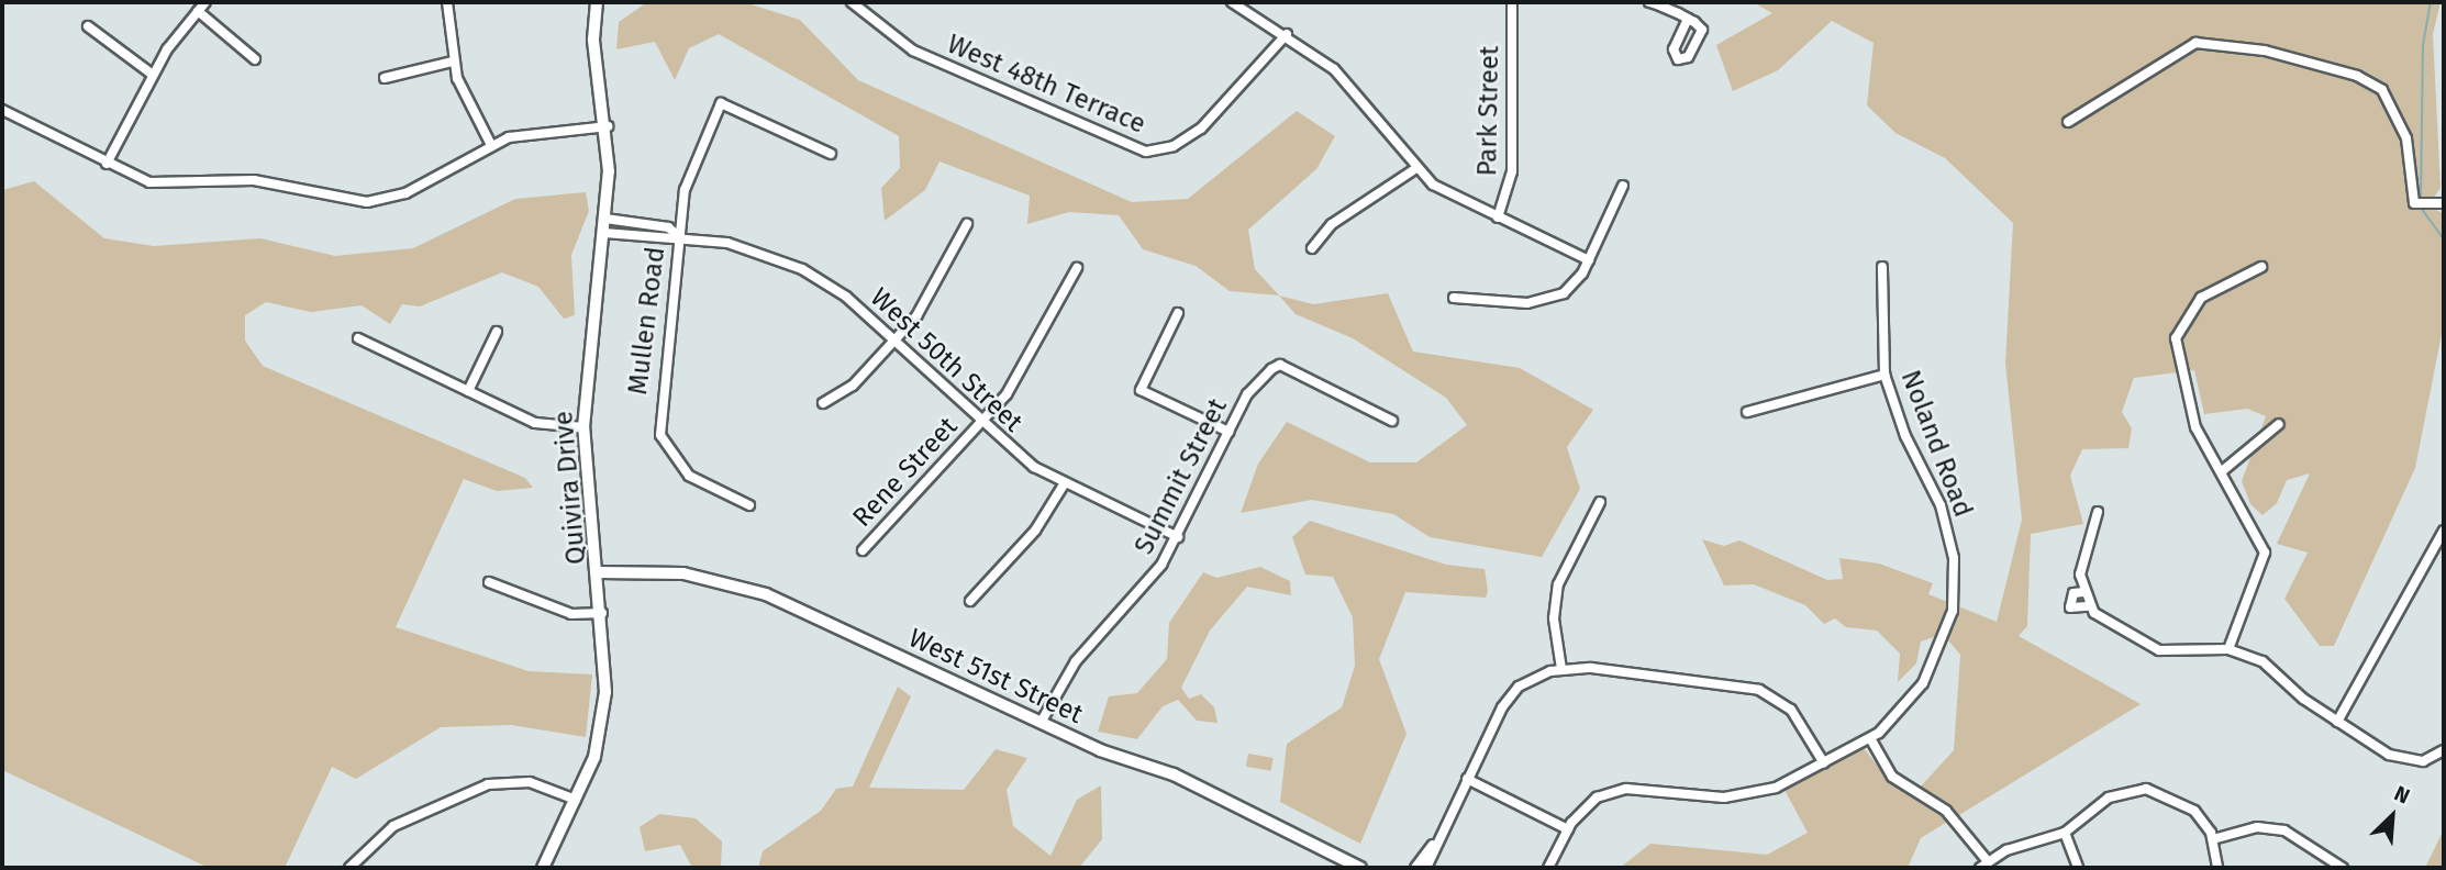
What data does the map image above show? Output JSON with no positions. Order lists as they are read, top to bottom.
{
  "streets": {
    "main road": ["Quivira Drive"],
    "street": [
      "West 48th Terrace",
      "Park Street",
      "Mullen Road",
      "West 50th Street",
      "Noland Road",
      "Rene Street",
      "Summit Street",
      "West 51st Street"
    ]
  },
  "crossings": [
    ["Mullen Road", "West 50th Street"],
    ["West 50th Street", "Rene Street"],
    ["West 50th Street", "Summit Street"],
    ["West 50th Street", "Quivira Drive"],
    ["Summit Street", "West 51st Street"],
    ["Quivira Drive", "West 51st Street"]
  ],
  "north": "top right"
}
